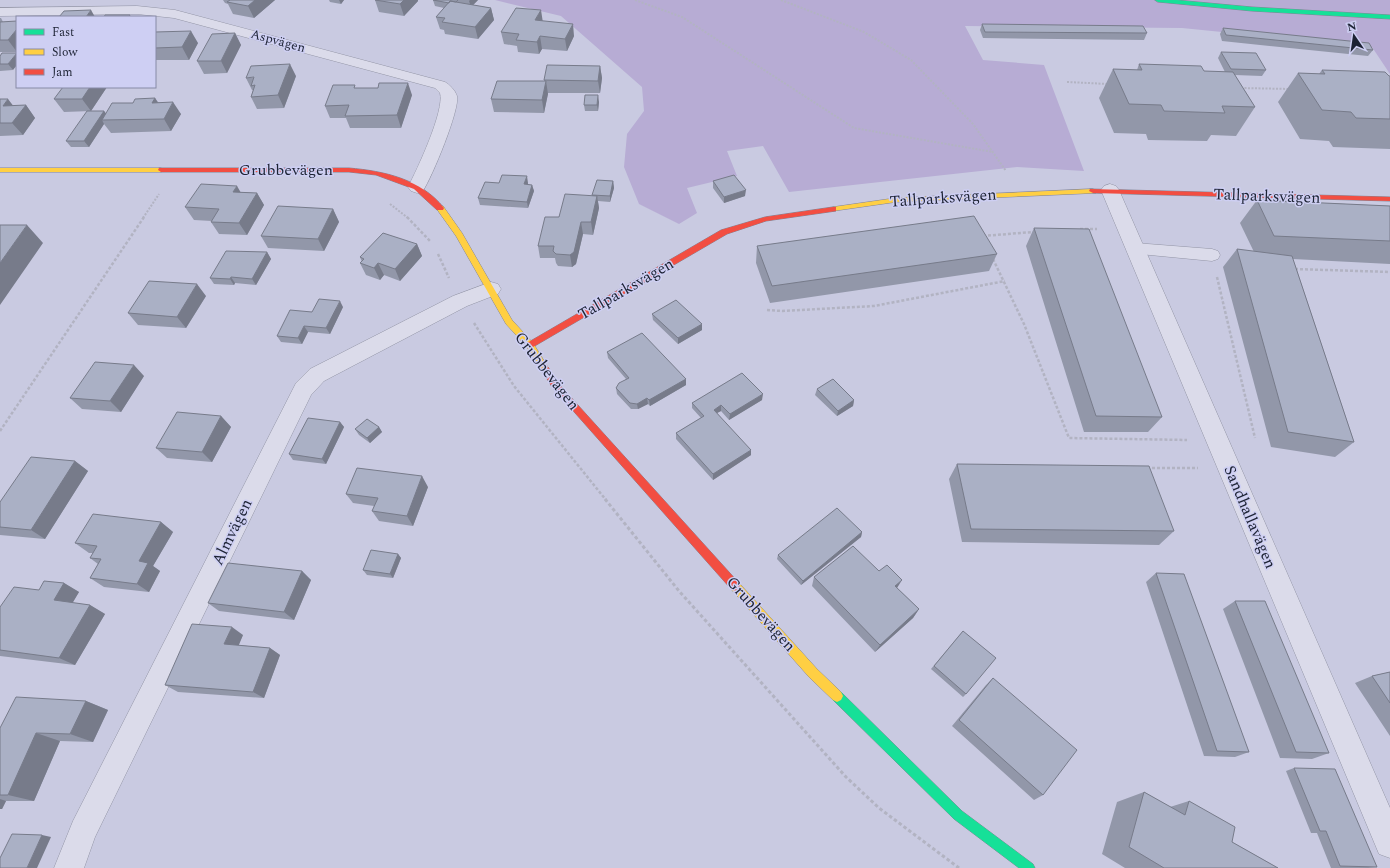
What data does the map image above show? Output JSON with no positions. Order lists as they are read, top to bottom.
{
  "streets": {
    "street": [
      "Aspvägen",
      "Grubbevägen",
      "Tallparksvägen",
      "Sandhallavägen",
      "Almvägen"
    ]
  },
  "crossings": [
    ["Aspvägen", "Grubbevägen"],
    ["Grubbevägen", "Tallparksvägen"],
    ["Grubbevägen", "Almvägen"],
    ["Tallparksvägen", "Sandhallavägen"]
  ],
  "legend": ["Fast", "Slow", "Jam"],
  "north": "top"
}
